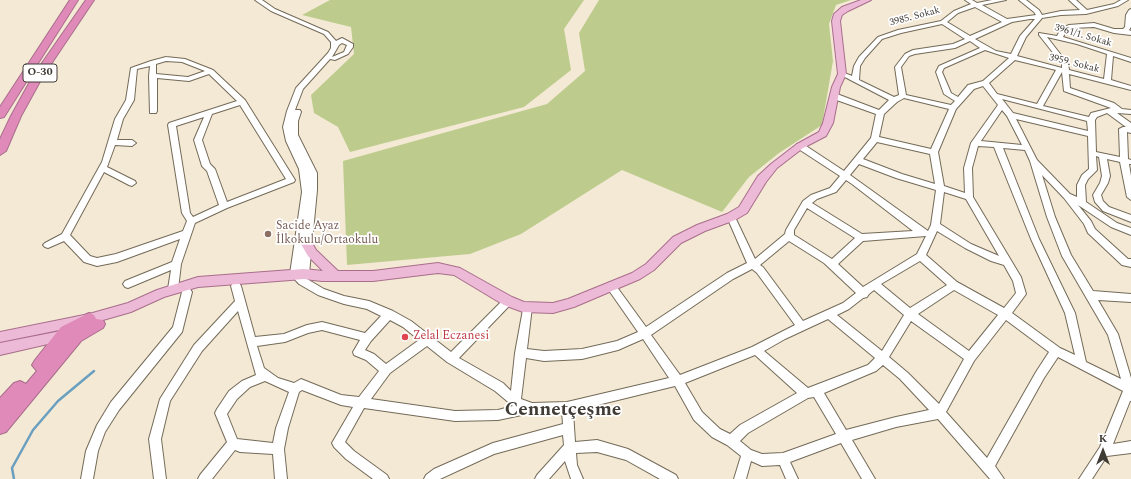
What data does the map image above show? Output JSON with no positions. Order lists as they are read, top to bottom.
{
  "streets": {
    "highway": ["O-30"],
    "street": ["3985. Sokak", "3961/1. Sokak", "3959. Sokak"]
  },
  "crossings": [
    ["3985. Sokak", "3959. Sokak"]
  ],
  "districts": ["Cennetçeşme"],
  "places": ["Sacide Ayaz İlkokulu/Ortaokulu", "Zelal Eczanesi"],
  "north": "top"
}
